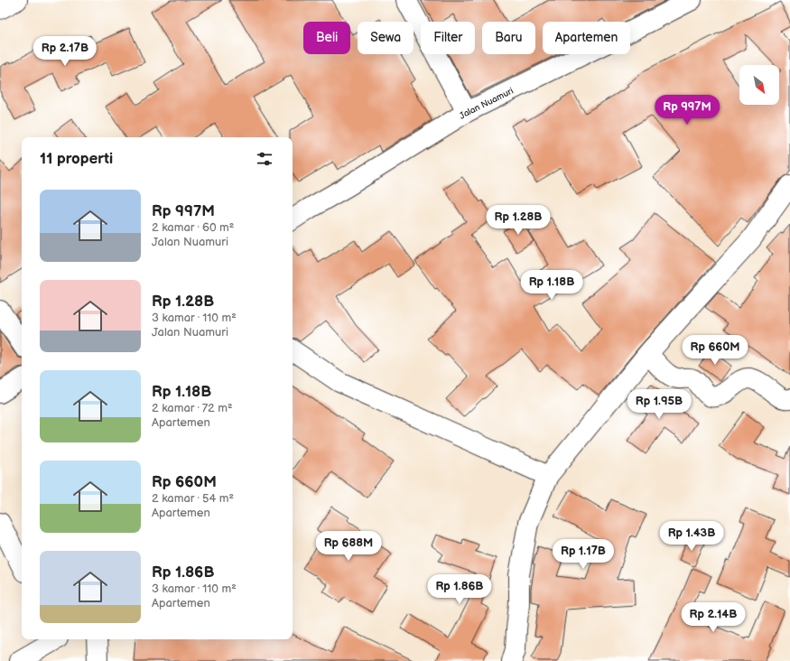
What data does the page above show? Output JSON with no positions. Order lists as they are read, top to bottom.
{
  "streets": {
    "street": ["Jalan Nuamuri"]
  },
  "north": "bottom right",
  "page": {
    "chip": [
      "Beli",
      "Sewa",
      "Filter",
      "Baru",
      "Apartemen"
    ],
    "price": [
      "Rp 2.17B",
      "Rp 997M",
      "Rp 1.28B",
      "Rp 1.18B",
      "Rp 660M",
      "Rp 1.95B",
      "Rp 1.43B",
      "Rp 688M",
      "Rp 1.17B",
      "Rp 1.86B",
      "Rp 2.14B"
    ],
    "heading": "11 properti",
    "list": [
      {
        "name": "Rp 997M",
        "note": "2 kamar · 60 m² · Jalan Nuamuri"
      },
      {
        "name": "Rp 1.28B",
        "note": "3 kamar · 110 m² · Jalan Nuamuri"
      },
      {
        "name": "Rp 1.18B",
        "note": "2 kamar · 72 m² · Apartemen"
      },
      {
        "name": "Rp 660M",
        "note": "2 kamar · 54 m² · Apartemen"
      },
      {
        "name": "Rp 1.86B",
        "note": "3 kamar · 110 m² · Apartemen"
      }
    ]
  }
}
